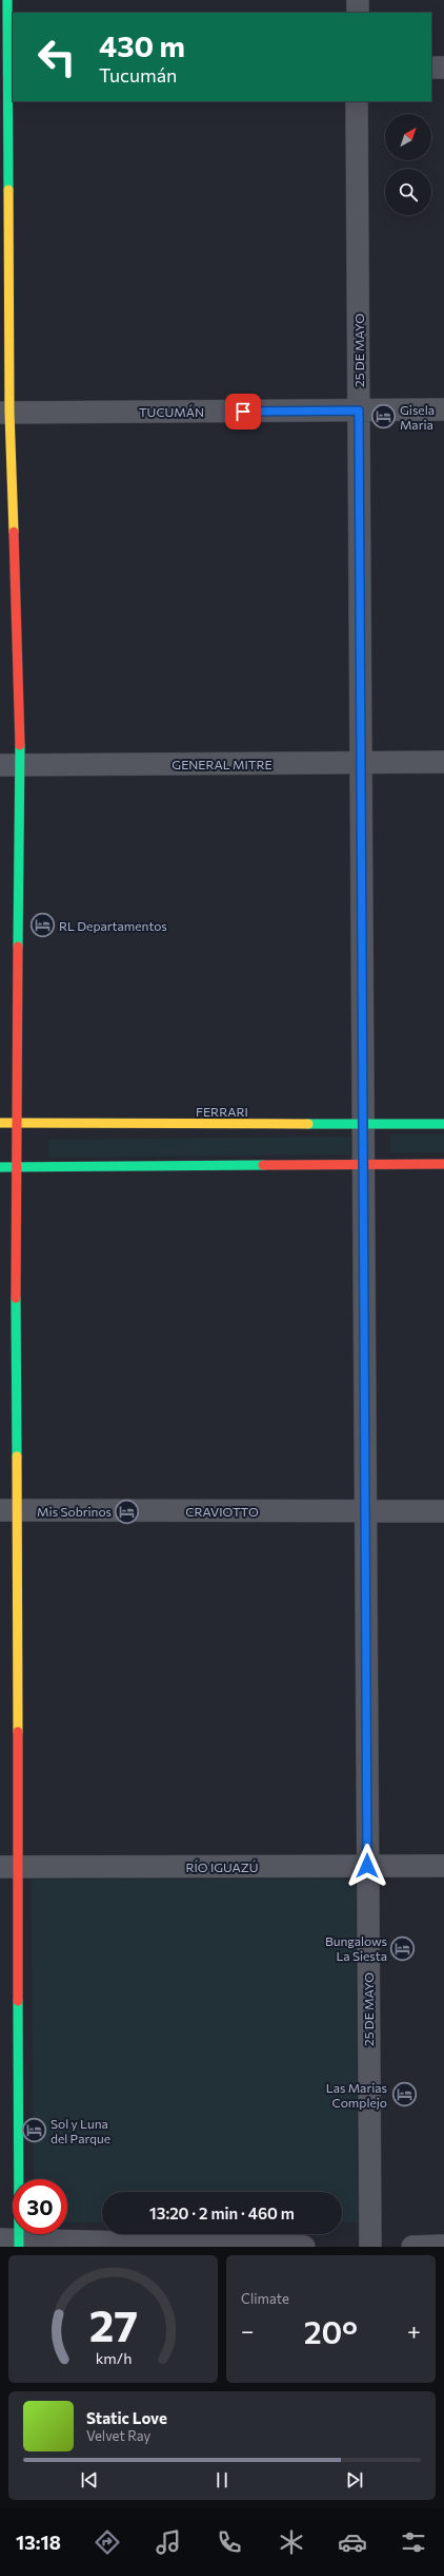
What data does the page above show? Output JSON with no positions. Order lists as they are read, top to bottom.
{
  "streets": {
    "street": [
      "25 DE MAYO",
      "TUCUMÁN",
      "GENERAL MITRE",
      "FERRARI",
      "CRAVIOTTO",
      "RÍO IGUAZÚ"
    ]
  },
  "crossings": [
    ["25 DE MAYO", "TUCUMÁN"],
    ["25 DE MAYO", "GENERAL MITRE"],
    ["25 DE MAYO", "FERRARI"],
    ["25 DE MAYO", "CRAVIOTTO"],
    ["25 DE MAYO", "RÍO IGUAZÚ"]
  ],
  "places": {
    "hotel": [
      "Gisela Maria",
      "RL Departamentos",
      "Mis Sobrinos",
      "Bungalows La Siesta",
      "Las Marias Complejo",
      "Sol y Luna del Parque"
    ]
  },
  "north": "top right",
  "page": {
    "turn": ["430 m", "Tucumán"],
    "limit": "30",
    "trip": "13:20 · 2 min · 460 m",
    "tile": "Climate",
    "heat": ["−", "20°", "+"],
    "song": ["Static Love", "Velvet Ray"],
    "tabs": "13:18",
    "gauge": ["27", "km/h"]
  }
}
